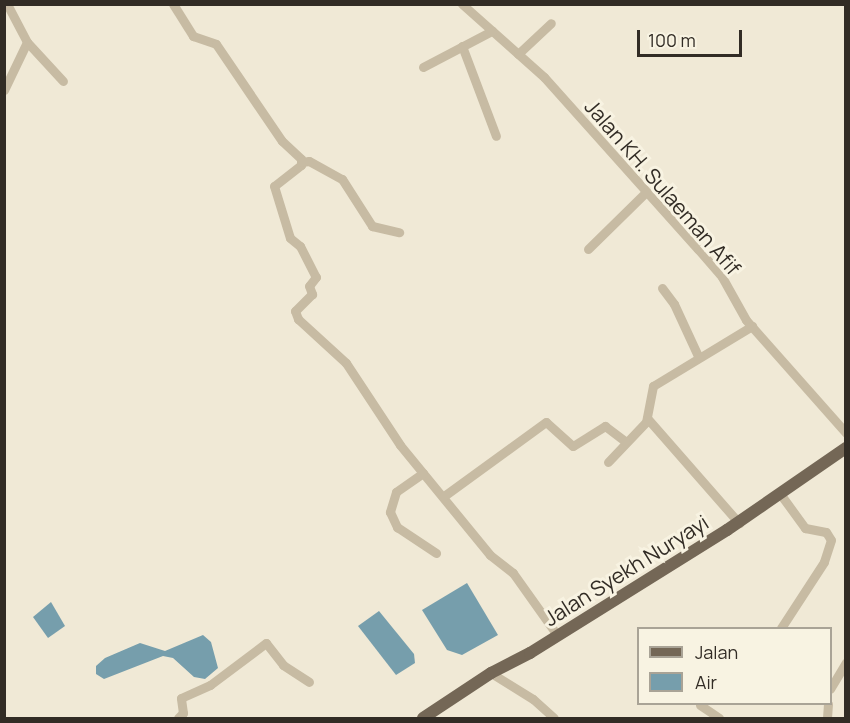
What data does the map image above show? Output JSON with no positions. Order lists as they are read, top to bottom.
{
  "streets": {
    "main road": ["Jalan Syekh Nuryayi"],
    "street": ["Jalan KH. Sulaeman Afif"]
  },
  "legend": ["Jalan", "Air"],
  "scale_bar": "100 m"
}
